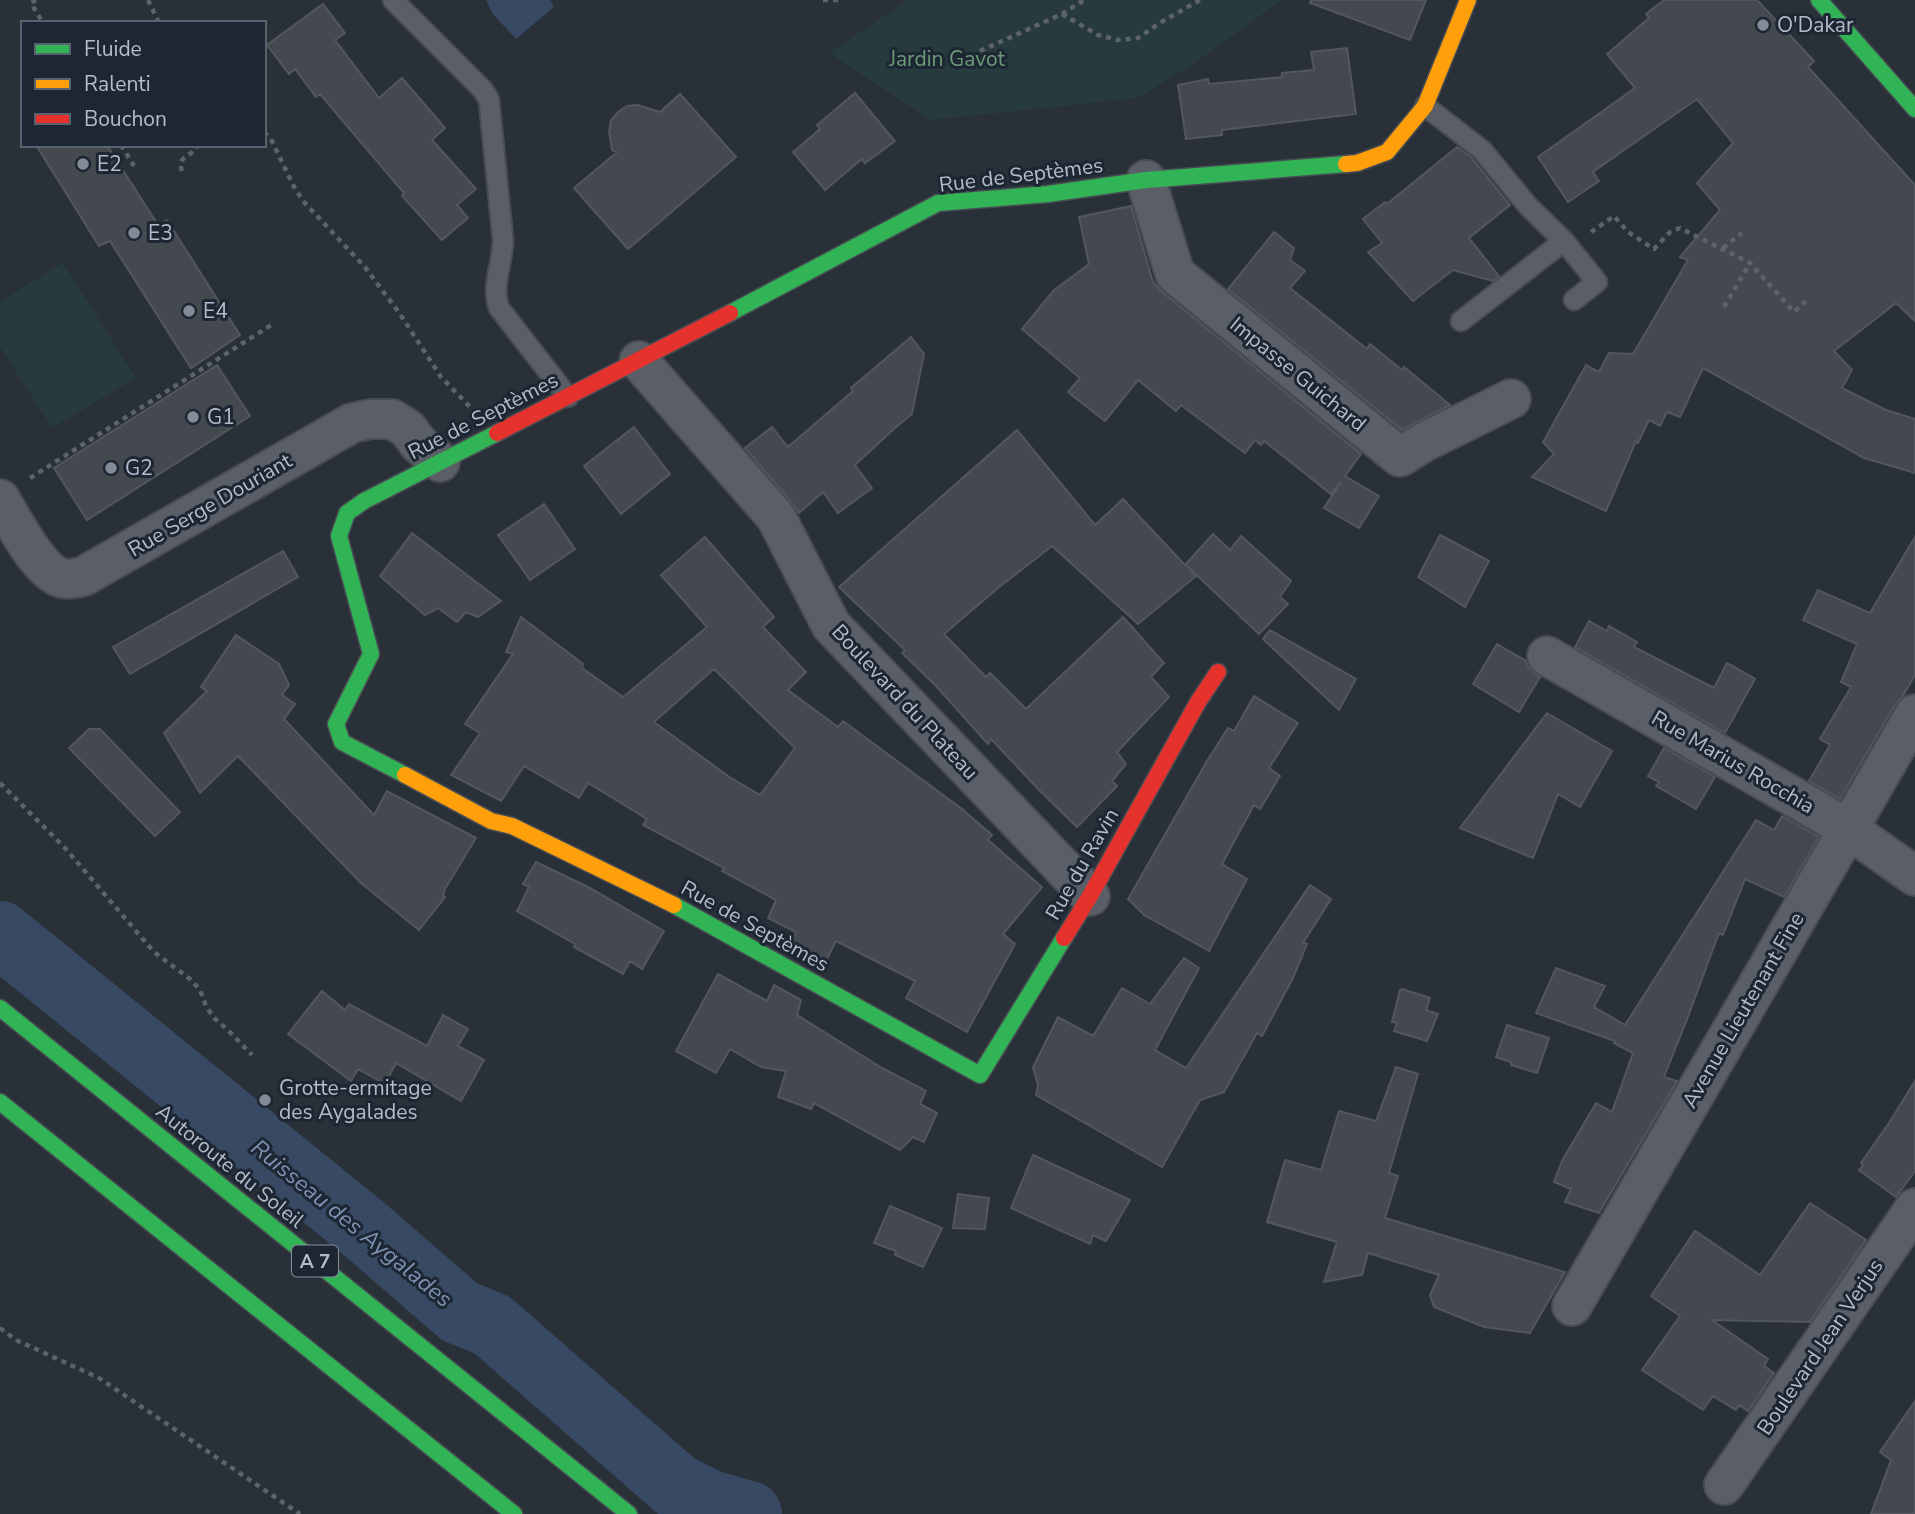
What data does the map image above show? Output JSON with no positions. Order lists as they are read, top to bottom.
{
  "streets": {
    "main road": [
      "Rue de Septèmes",
      "Rue du Ravin",
      "Autoroute du Soleil",
      "A 7"
    ],
    "street": [
      "Impasse Guichard",
      "Rue Serge Douriant",
      "Boulevard du Plateau",
      "Rue Marius Rocchia",
      "Avenue Lieutenant Fine",
      "Boulevard Jean Verjus"
    ]
  },
  "crossings": [
    ["Rue de Septèmes", "Impasse Guichard"],
    ["Rue de Septèmes", "Rue Serge Douriant"],
    ["Rue de Septèmes", "Boulevard du Plateau"],
    ["Rue de Septèmes", "Rue du Ravin"],
    ["Boulevard du Plateau", "Rue du Ravin"],
    ["Rue Marius Rocchia", "Avenue Lieutenant Fine"]
  ],
  "water": ["Ruisseau des Aygalades"],
  "parks": ["Jardin Gavot"],
  "places": [
    "O'Dakar",
    "E2",
    "E3",
    "E4",
    "G1",
    "G2",
    "Grotte-ermitage des Aygalades"
  ],
  "legend": ["Fluide", "Ralenti", "Bouchon"]
}
